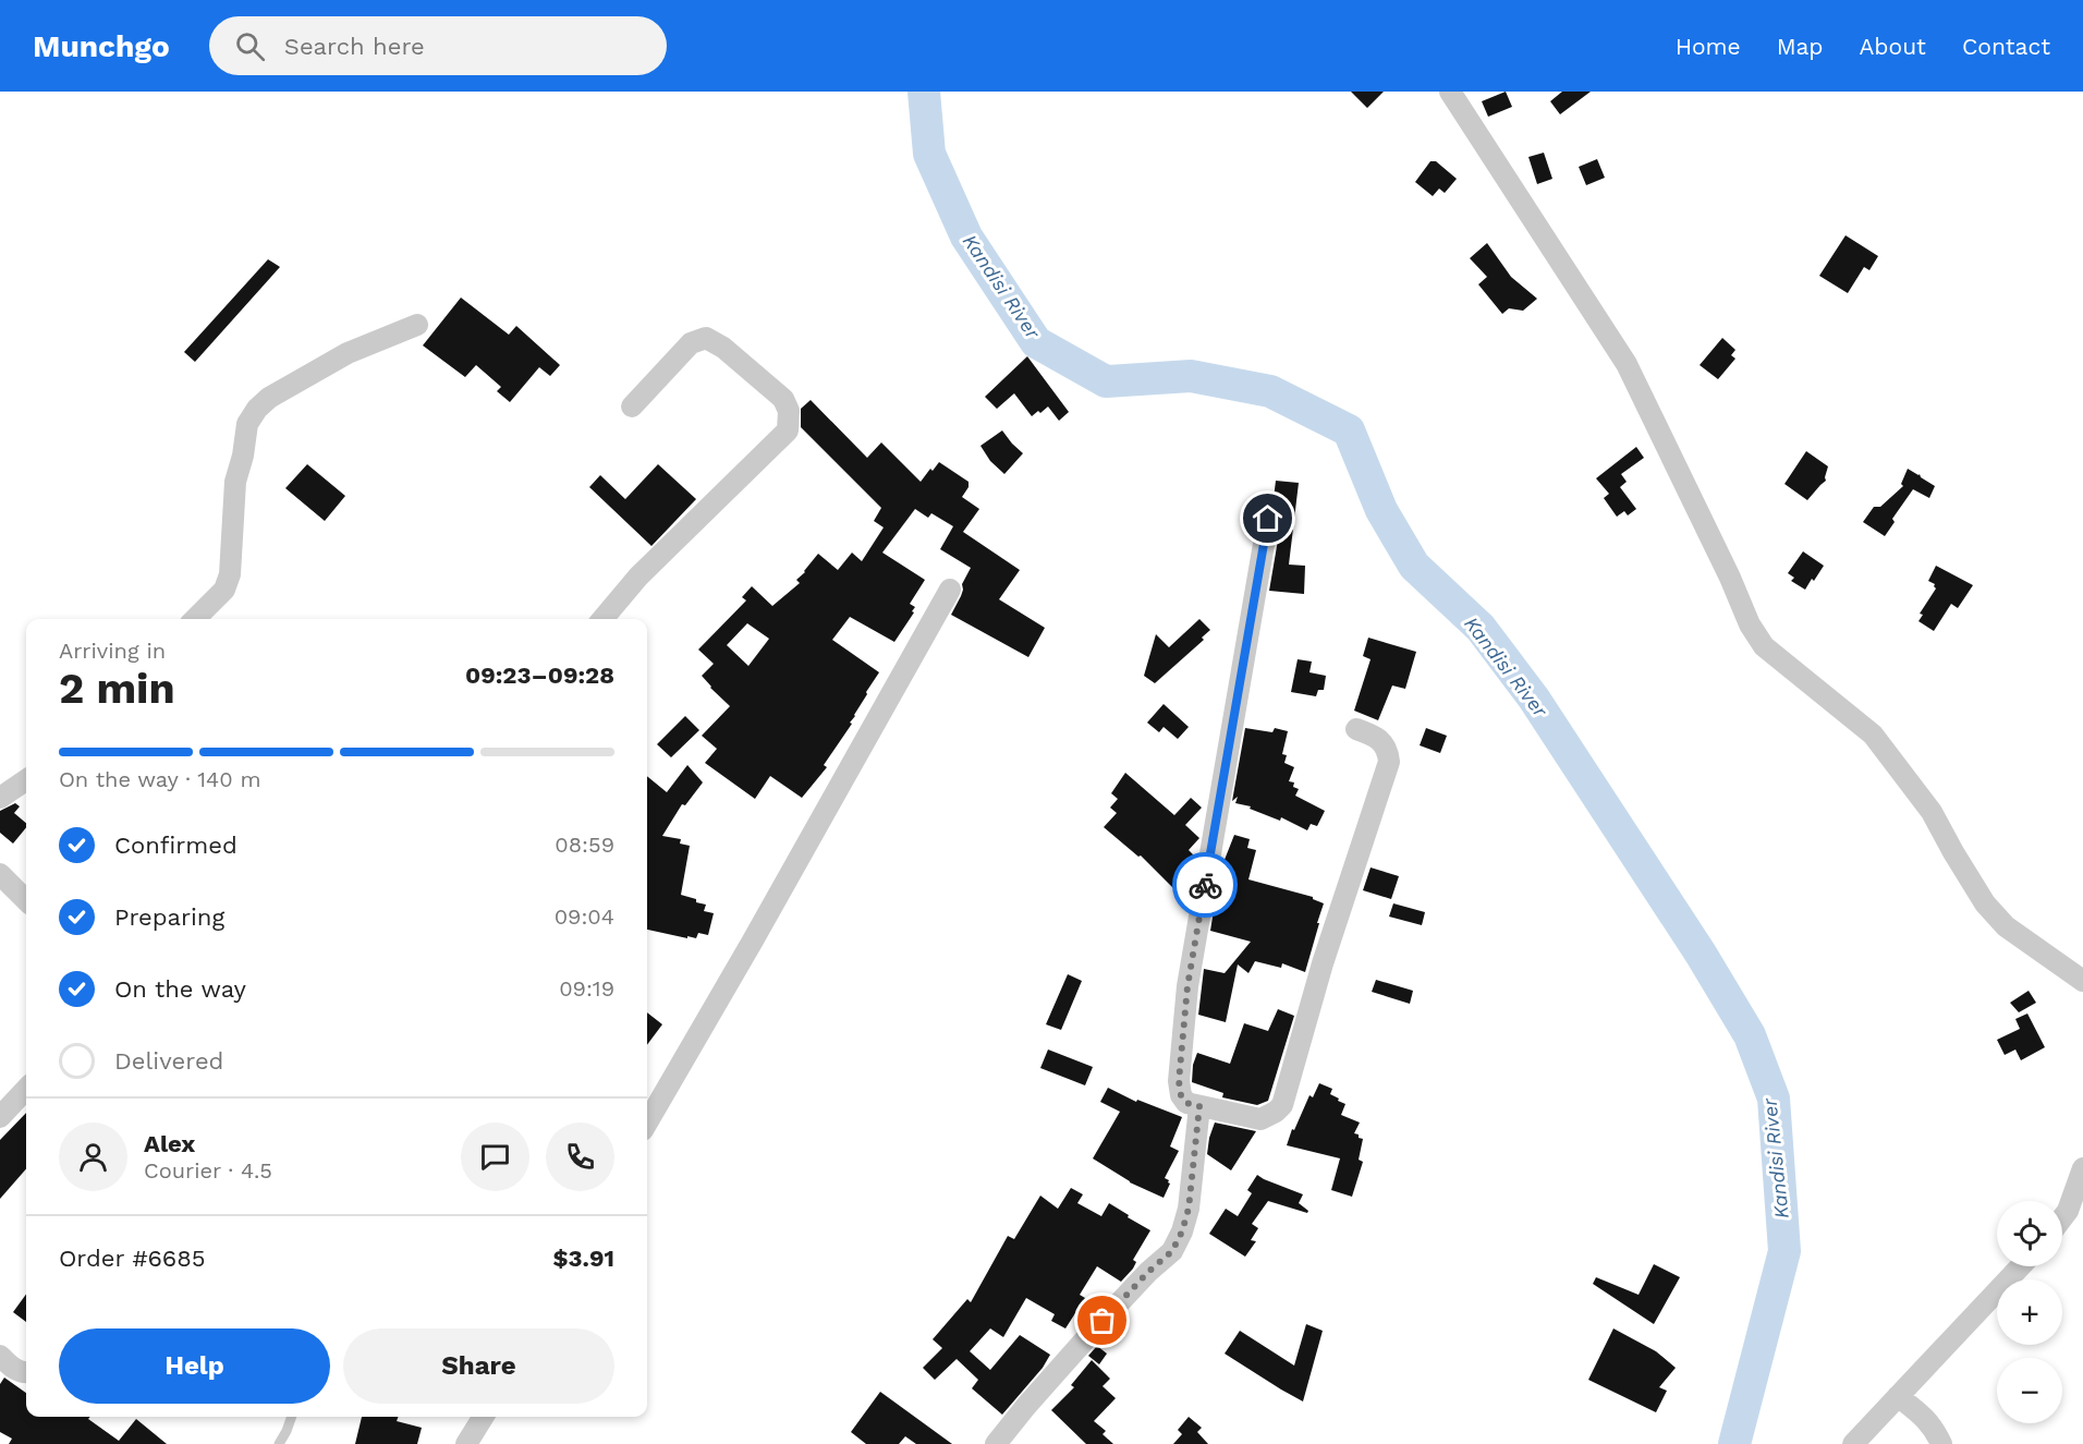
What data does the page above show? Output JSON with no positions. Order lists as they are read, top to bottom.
{
  "water": ["Kandisi River"],
  "page": {
    "header": "Munchgo",
    "search": "Search here",
    "nav": [
      "Home",
      "Map",
      "About",
      "Contact"
    ],
    "heading": ["2 min", "Arriving in", "09:23–09:28"],
    "panel": [
      "Alex",
      "Courier · 4.5",
      "Order #6685",
      "$3.91"
    ],
    "bar": "On the way · 140 m",
    "list": [
      ["Confirmed", "08:59"],
      ["Preparing", "09:04"],
      ["On the way", "09:19"],
      "Delivered"
    ],
    "map_buttons": ["+", "−"],
    "buttons": ["Help", "Share"]
  }
}
